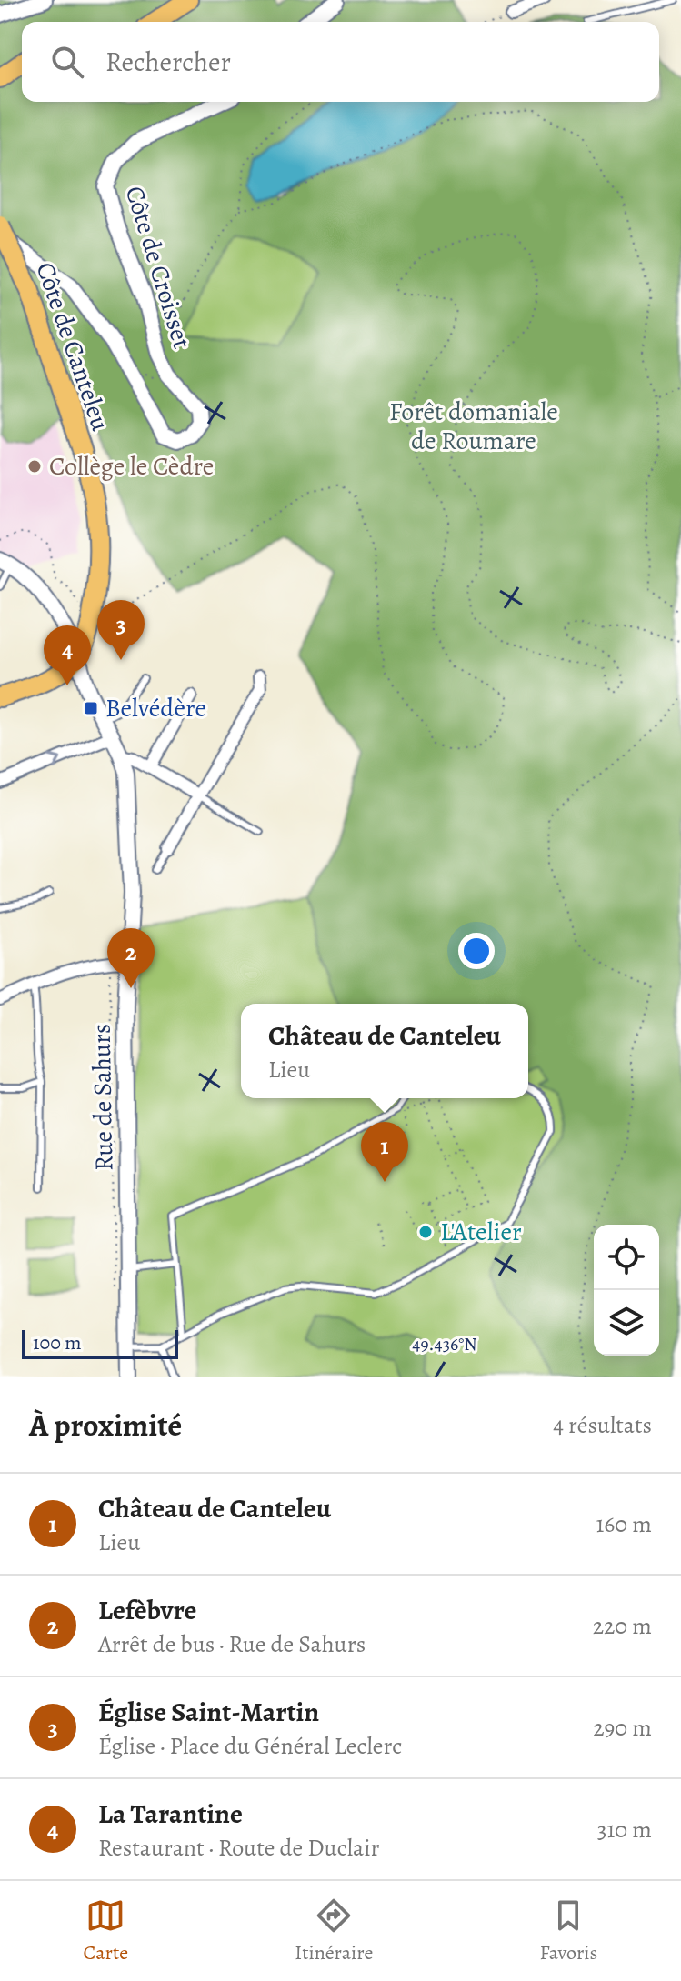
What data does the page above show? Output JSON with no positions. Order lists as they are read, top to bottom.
{
  "streets": {
    "main road": ["Côte de Canteleu"],
    "street": ["Côte de Croisset", "Rue de Sahurs"]
  },
  "crossings": [
    ["Côte de Canteleu", "Rue de Sahurs"]
  ],
  "parks": ["Forêt domaniale de Roumare"],
  "places": {
    "other": ["Collège le Cèdre", "L'Atelier"],
    "transit": ["Belvédère"]
  },
  "scale_bar": "100 m",
  "page": {
    "search": "Rechercher",
    "pins": [
      "3",
      "4",
      "2",
      "1"
    ],
    "popup": ["Château de Canteleu", "Lieu"],
    "scale": "100 m",
    "heading": ["À proximité", "4 résultats"],
    "list": [
      {
        "mark": "1",
        "name": "Château de Canteleu",
        "note": "Lieu",
        "value": "160 m"
      },
      {
        "mark": "2",
        "name": "Lefèbvre",
        "note": "Arrêt de bus · Rue de Sahurs",
        "value": "220 m"
      },
      {
        "mark": "3",
        "name": "Église Saint-Martin",
        "note": "Église · Place du Général Leclerc",
        "value": "290 m"
      },
      {
        "mark": "4",
        "name": "La Tarantine",
        "note": "Restaurant · Route de Duclair",
        "value": "310 m"
      }
    ],
    "nav": ["Carte", "Itinéraire", "Favoris"]
  },
  "coordinates": ["49.436°N"]
}
